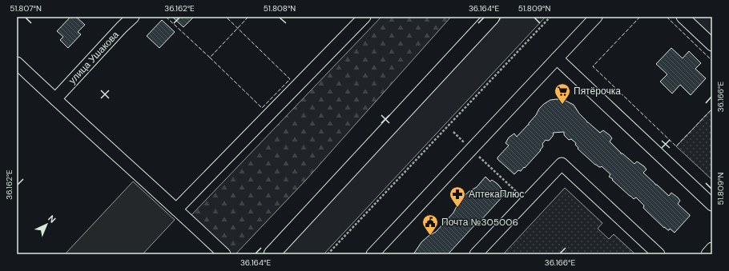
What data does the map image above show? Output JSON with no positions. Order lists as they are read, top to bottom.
{
  "streets": {
    "street": ["улица Ушакова"]
  },
  "places": {
    "supermarket": ["Пятёрочка"],
    "pharmacy": ["АптекаПлюс"],
    "public building": ["Почта №305006"]
  },
  "north": "top right",
  "coordinates": [
    "51.807°N",
    "36.162°E",
    "51.808°N",
    "36.164°E",
    "51.809°N",
    "36.166°E"
  ]
}
